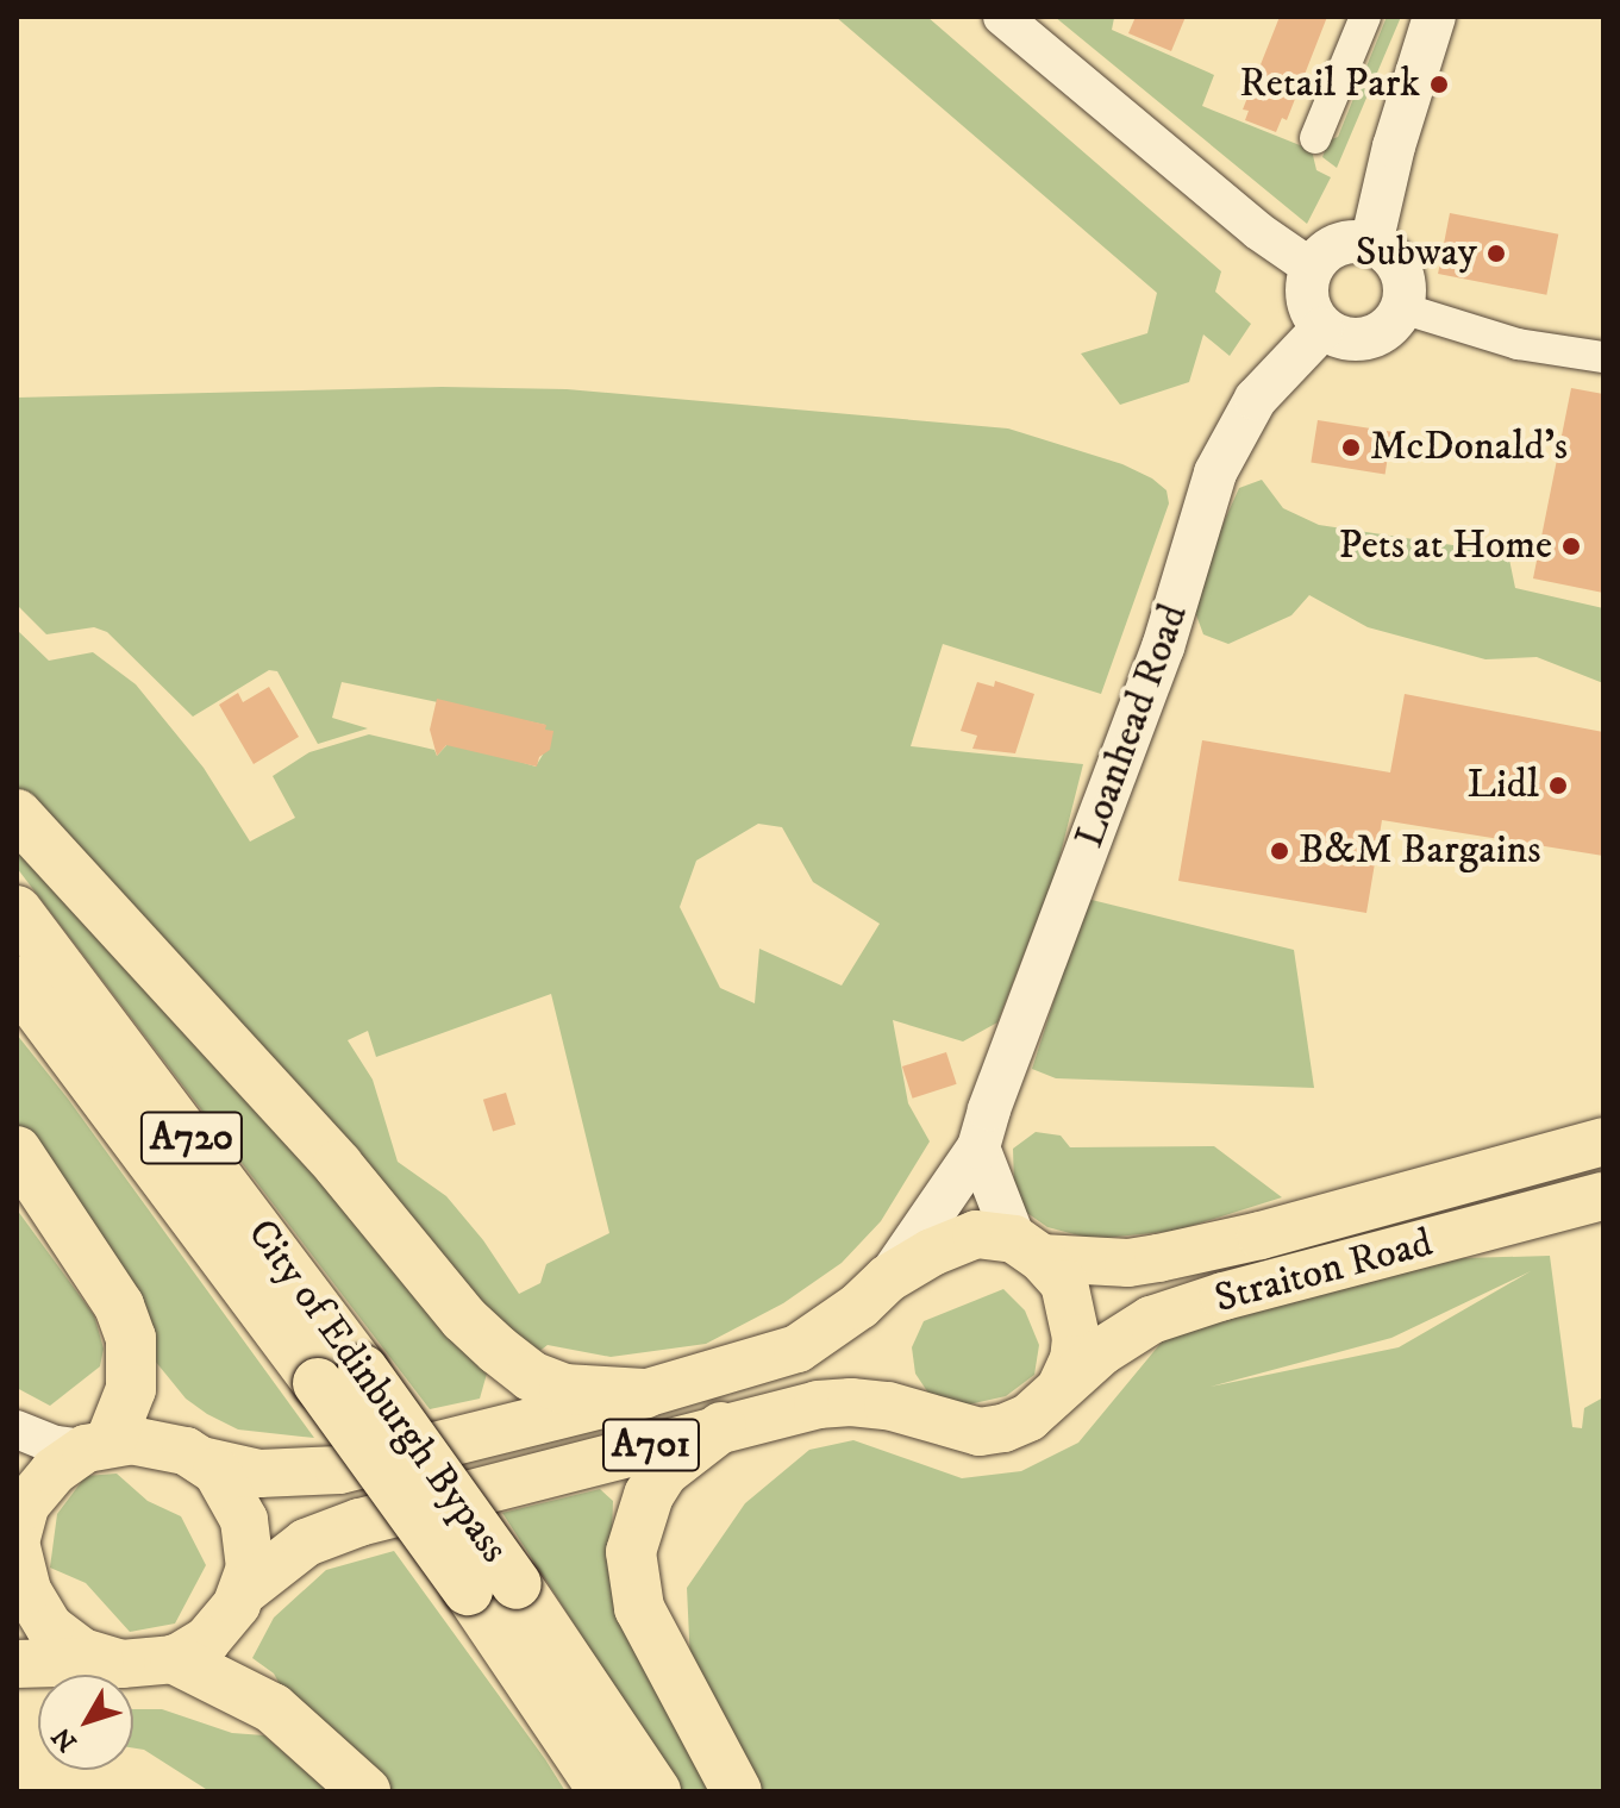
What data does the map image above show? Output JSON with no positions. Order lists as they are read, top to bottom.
{
  "streets": {
    "highway": ["A720", "City of Edinburgh Bypass"],
    "main road": ["Loanhead Road", "Straiton Road", "A701"]
  },
  "crossings": [
    ["Loanhead Road", "Straiton Road"],
    ["Straiton Road", "A701"]
  ],
  "places": [
    "Retail Park",
    "Subway",
    "McDonald's",
    "Pets at Home",
    "Lidl",
    "B&M Bargains"
  ],
  "north": "bottom left"
}
